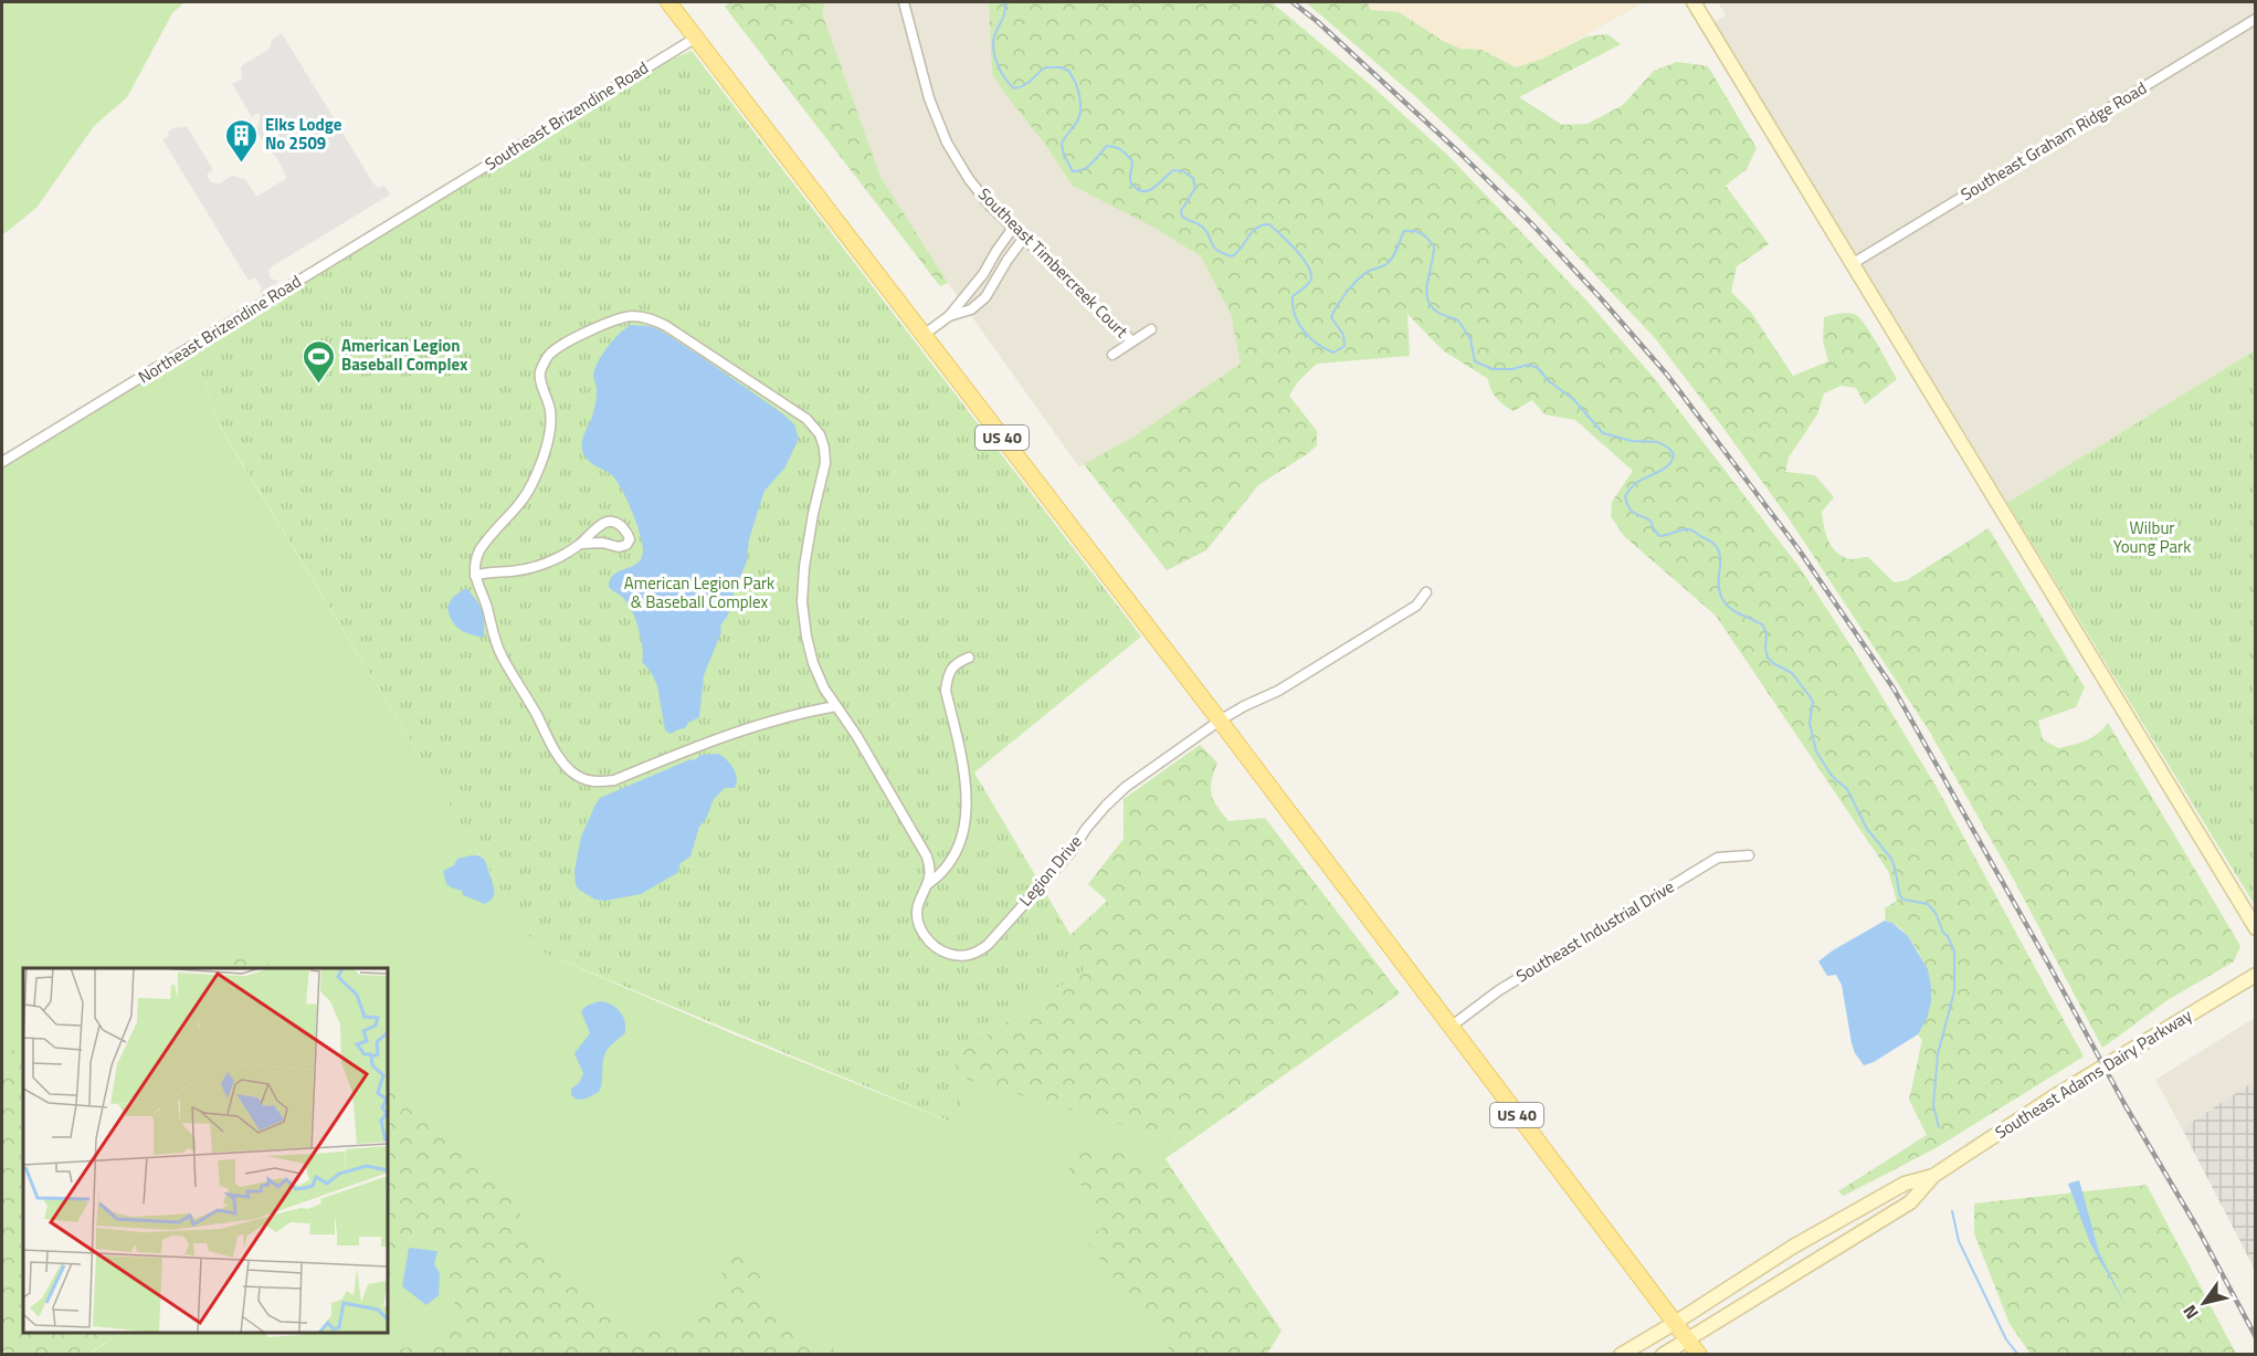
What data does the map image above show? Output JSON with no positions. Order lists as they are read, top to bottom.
{
  "streets": {
    "main road": ["US 40", "Southeast Adams Dairy Parkway"],
    "street": [
      "Southeast Brizendine Road",
      "Southeast Graham Ridge Road",
      "Southeast Timbercreek Court",
      "Northeast Brizendine Road",
      "Legion Drive",
      "Southeast Industrial Drive"
    ]
  },
  "crossings": [
    ["Southeast Brizendine Road", "Northeast Brizendine Road"],
    ["Southeast Brizendine Road", "US 40"],
    ["US 40", "Legion Drive"],
    ["US 40", "Southeast Industrial Drive"],
    ["US 40", "Southeast Adams Dairy Parkway"]
  ],
  "parks": ["Wilbur Young Park", "American Legion Park & Baseball Complex"],
  "places": {
    "building": ["Elks Lodge No 2509"],
    "sports": ["American Legion Baseball Complex"]
  },
  "north": "bottom left"
}
